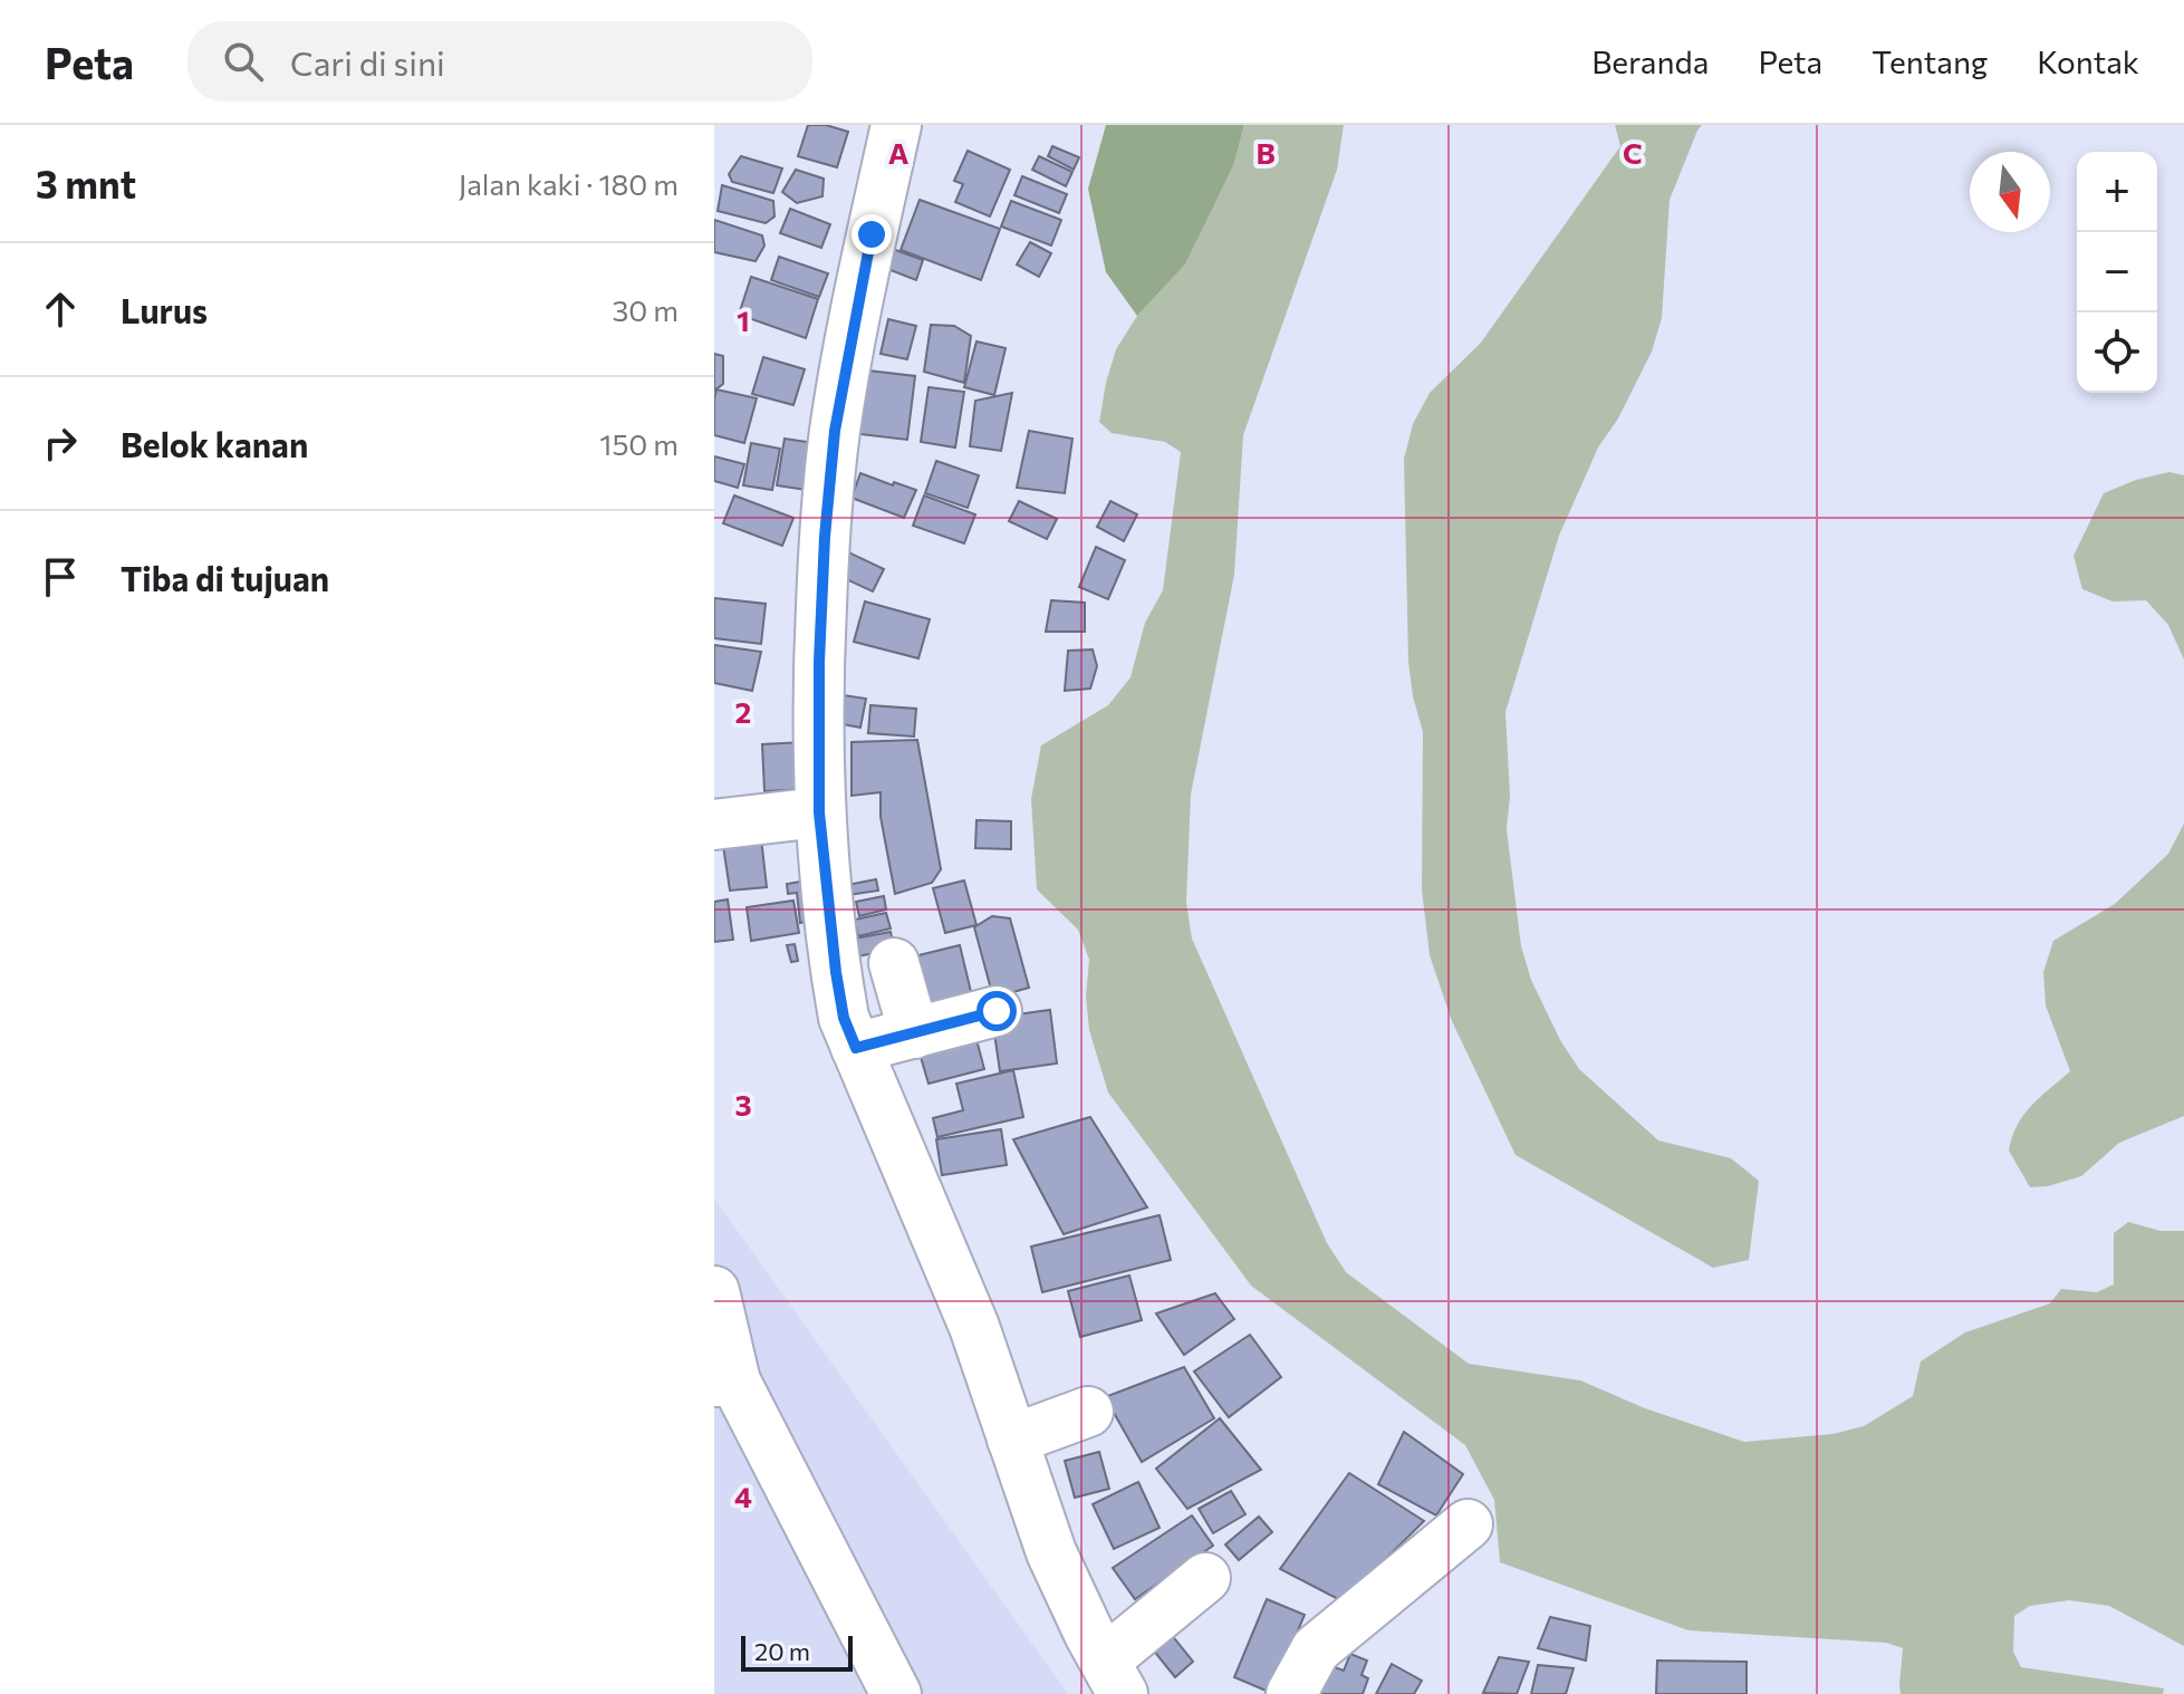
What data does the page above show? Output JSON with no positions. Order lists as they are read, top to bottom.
{
  "scale_bar": "20 m",
  "north": "bottom",
  "page": {
    "header": "Peta",
    "search": "Cari di sini",
    "nav": [
      "Beranda",
      "Peta",
      "Tentang",
      "Kontak"
    ],
    "heading": ["3 mnt", "Jalan kaki · 180 m"],
    "map_buttons": ["+", "−"],
    "list": [
      ["Lurus", "30 m"],
      ["Belok kanan", "150 m"],
      "Tiba di tujuan"
    ],
    "scale": "20 m"
  },
  "grid": {
    "columns": ["A", "B", "C"],
    "rows": [
      "1",
      "2",
      "3",
      "4"
    ]
  }
}
